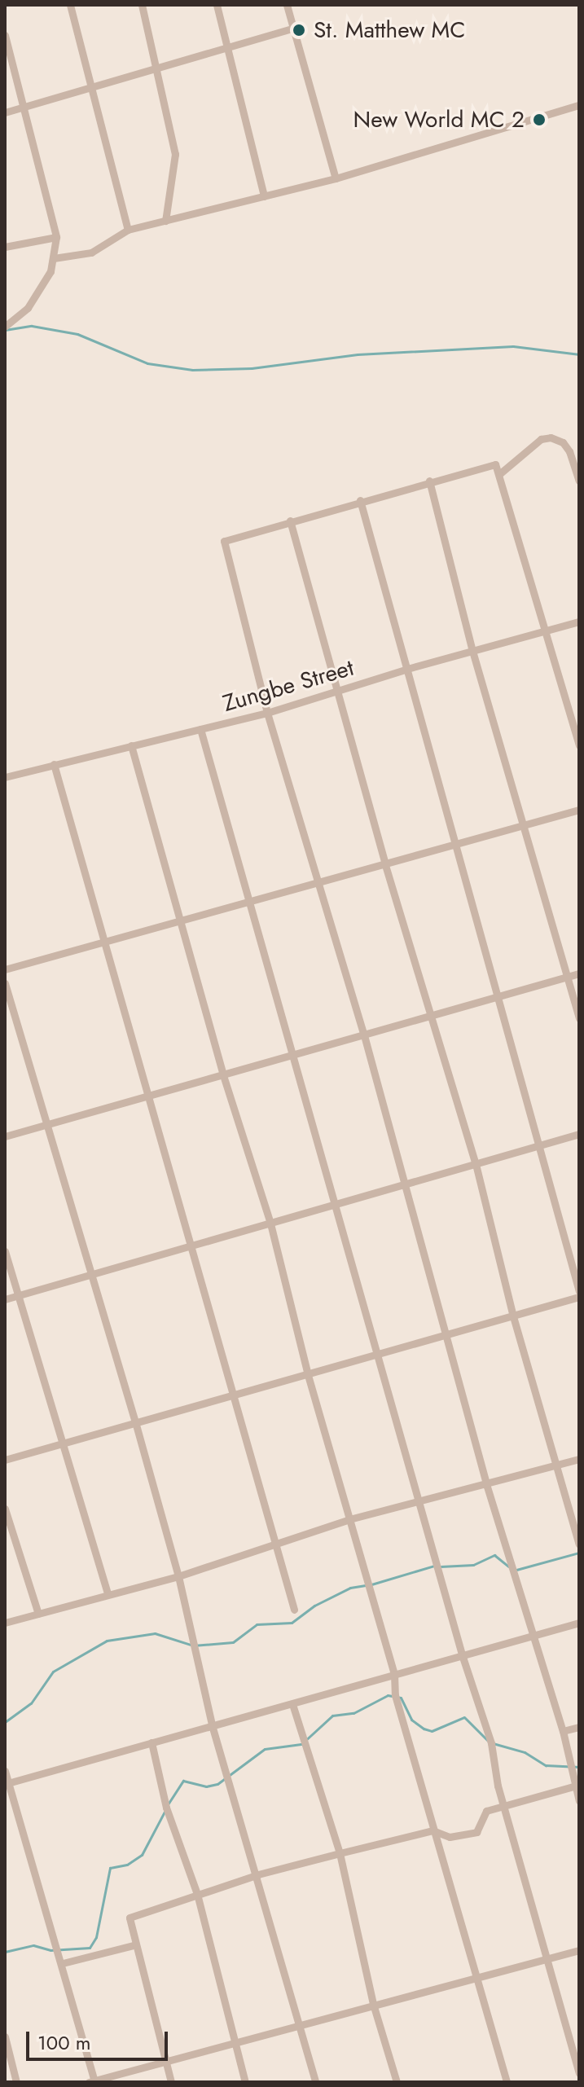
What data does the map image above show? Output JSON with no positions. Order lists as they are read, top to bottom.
{
  "streets": {
    "street": ["Zungbe Street"]
  },
  "places": ["St. Matthew MC", "New World MC 2"],
  "scale_bar": "100 m"
}
